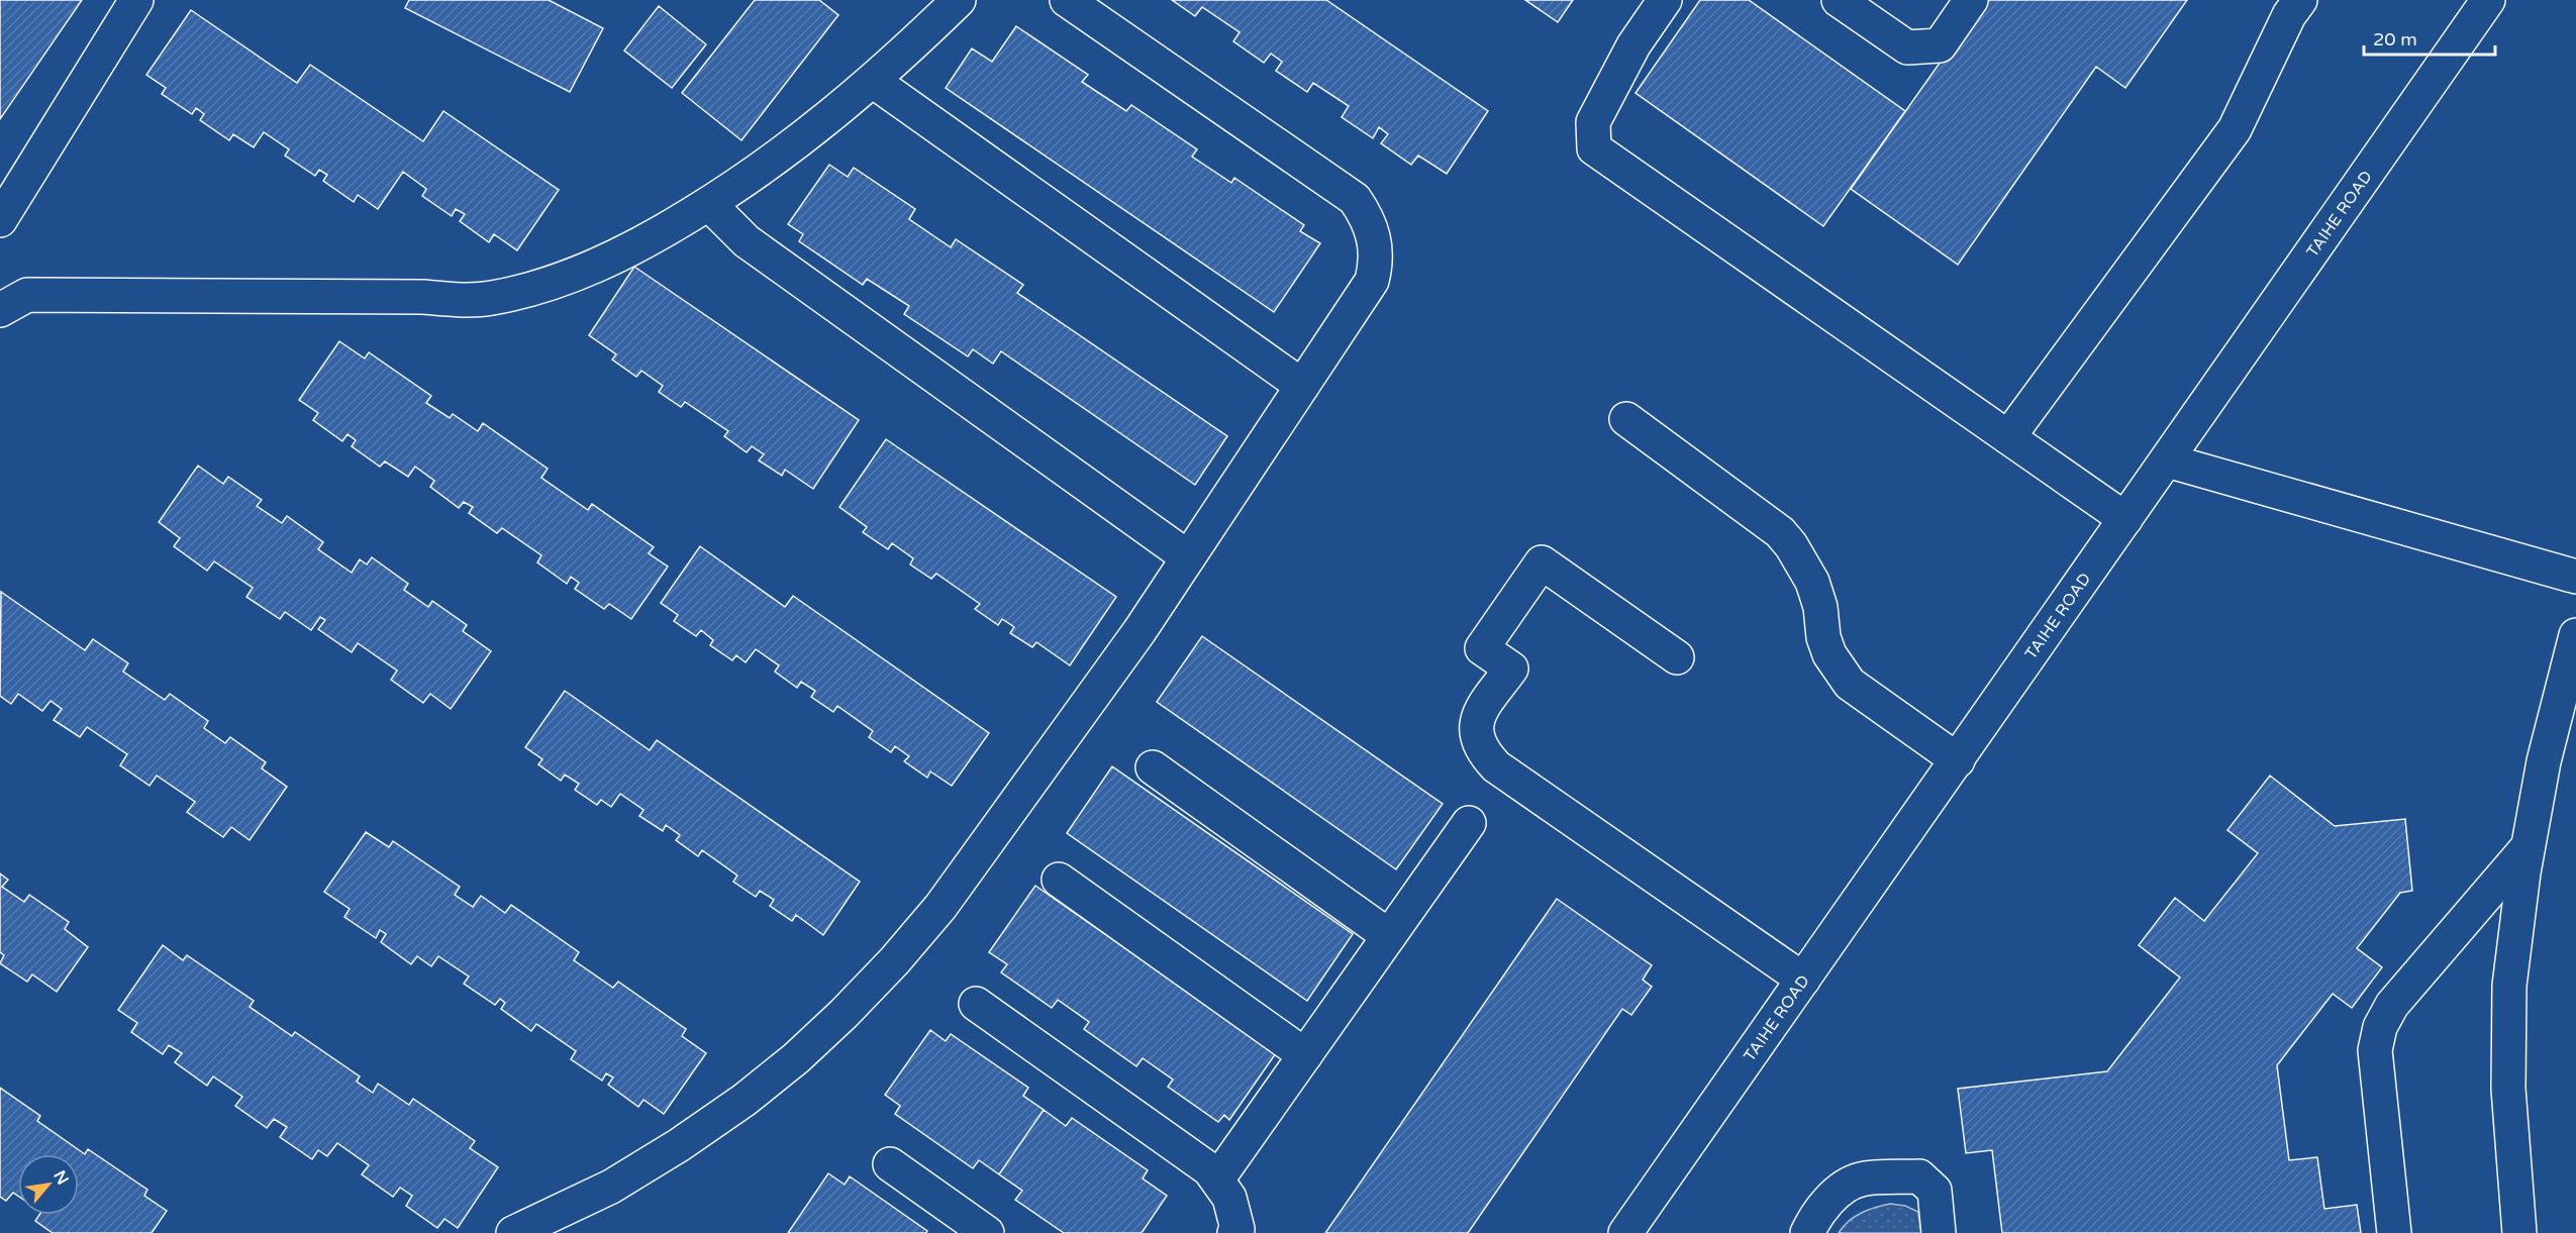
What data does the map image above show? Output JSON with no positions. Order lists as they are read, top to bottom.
{
  "streets": {
    "street": ["TAIHE ROAD"]
  },
  "scale_bar": "20 m",
  "north": "top right"
}
